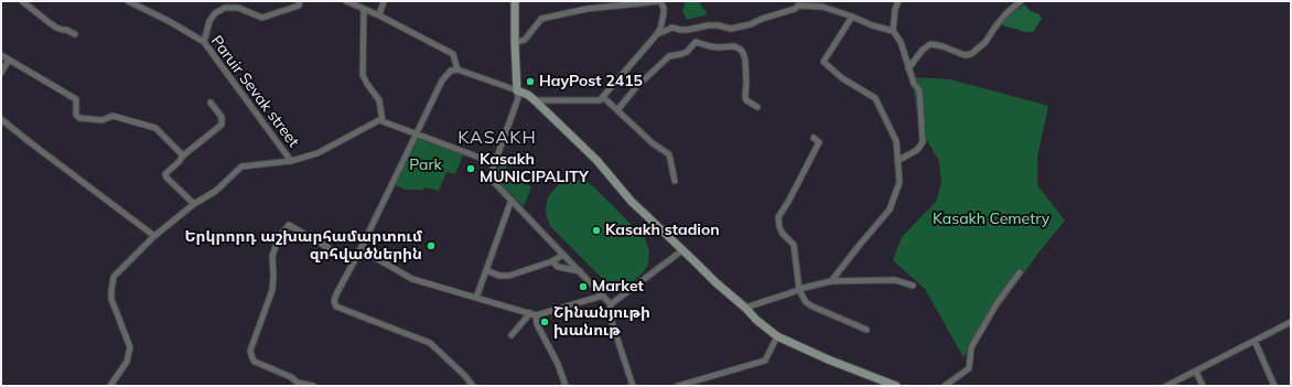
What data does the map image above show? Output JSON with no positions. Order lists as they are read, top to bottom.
{
  "streets": {
    "street": ["Paruir Sevak street"]
  },
  "districts": ["KASAKH"],
  "parks": ["Park", "Kasakh Cemetry"],
  "places": [
    "HayPost 2415",
    "Kasakh MUNICIPALITY",
    "Kasakh stadion",
    "Երկրորդ աշխարհամարտում զոհվածներին",
    "Market",
    "Շինանյութի խանութ"
  ]
}
